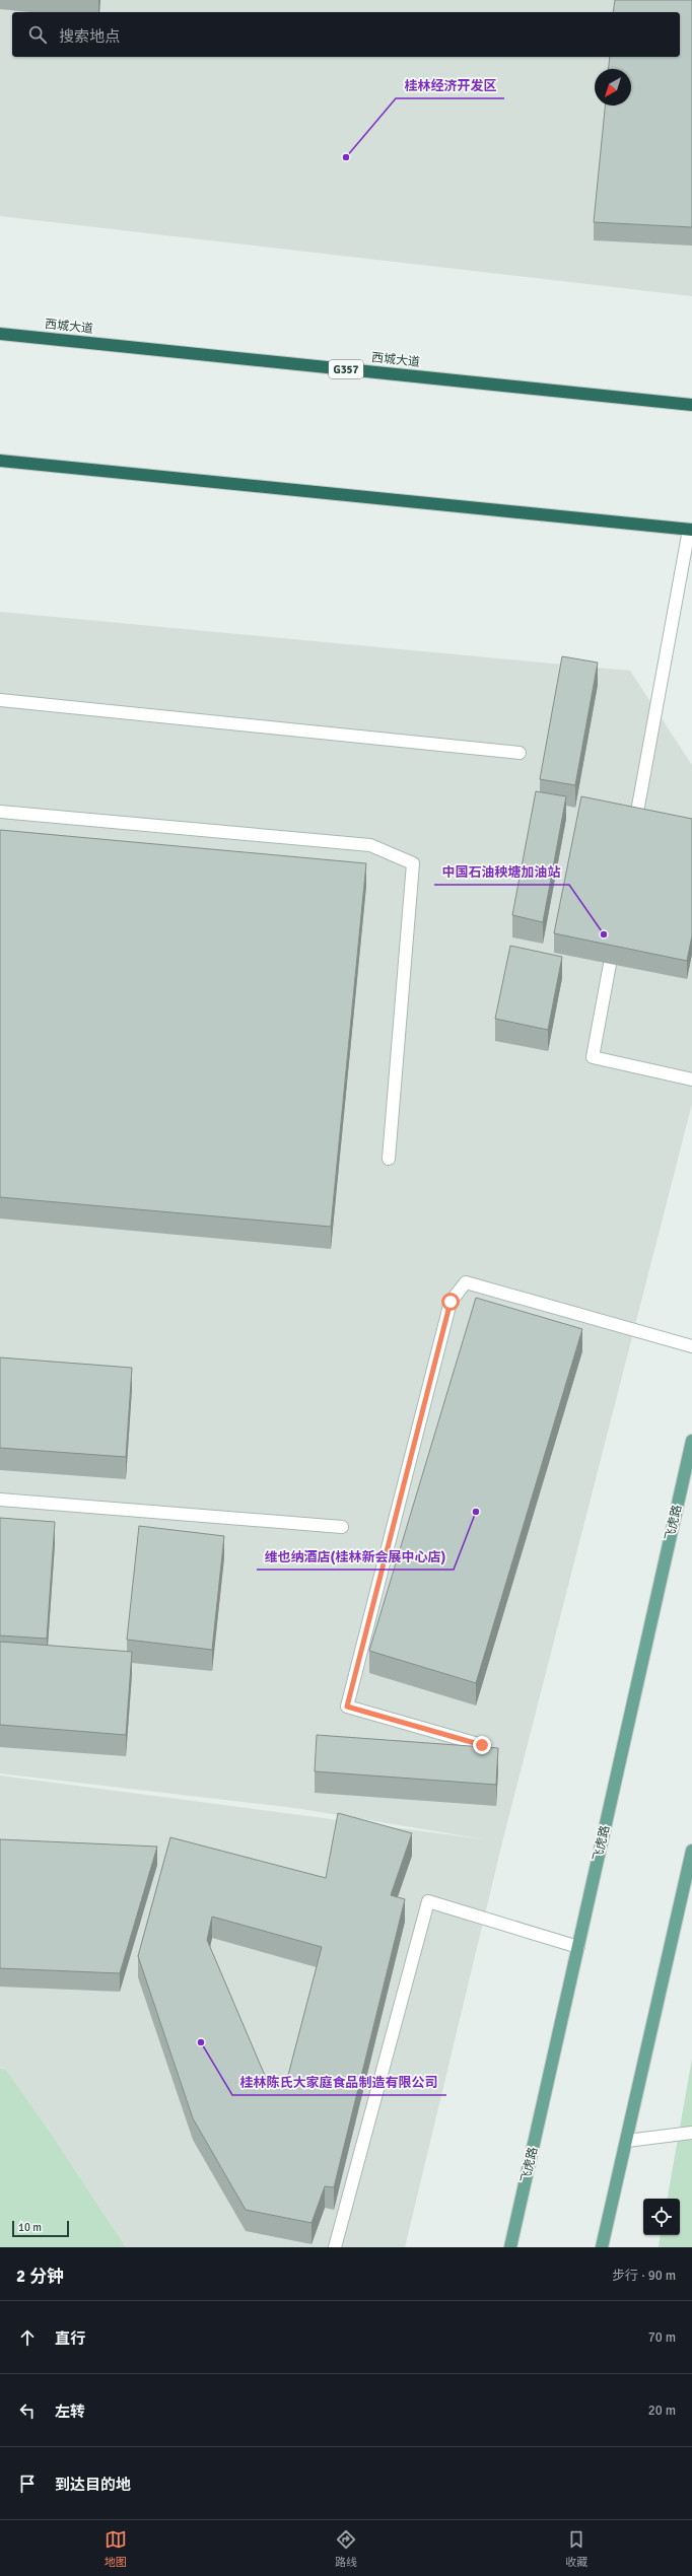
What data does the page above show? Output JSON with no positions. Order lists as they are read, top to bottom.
{
  "streets": {
    "highway": ["西城大道", "G357"],
    "main road": ["飞虎路"]
  },
  "places": [
    "桂林经济开发区",
    "中国石油秧塘加油站",
    "维也纳酒店(桂林新会展中心店)",
    "桂林陈氏大家庭食品制造有限公司"
  ],
  "scale_bar": "10 m",
  "north": "bottom left",
  "page": {
    "search": "搜索地点",
    "scale": "10 m",
    "heading": ["2 分钟", "步行 · 90 m"],
    "list": [
      ["直行", "70 m"],
      ["左转", "20 m"],
      "到达目的地"
    ],
    "nav": ["地图", "路线", "收藏"]
  }
}
